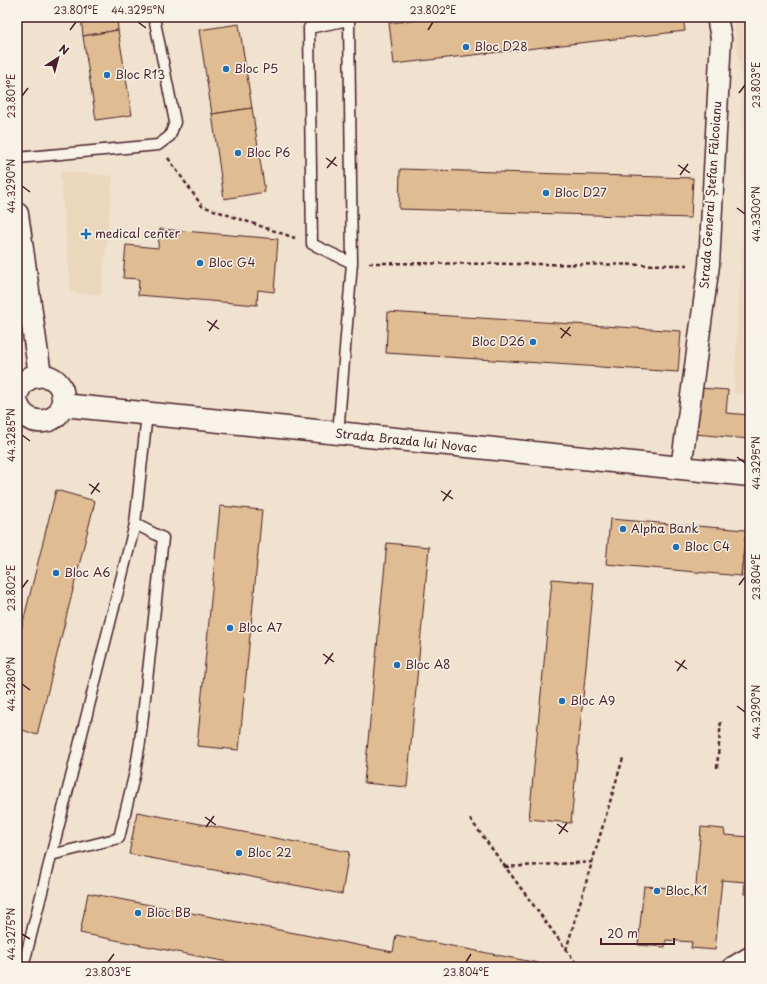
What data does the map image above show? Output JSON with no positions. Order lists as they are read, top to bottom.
{
  "streets": {
    "street": ["Strada General Ștefan Fălcoianu", "Strada Brazda lui Novac"]
  },
  "crossings": [
    ["Strada General Ștefan Fălcoianu", "Strada Brazda lui Novac"]
  ],
  "places": {
    "other": [
      "Bloc D28",
      "Bloc P5",
      "Bloc R13",
      "Bloc P6",
      "Bloc D27",
      "Bloc G4",
      "Bloc D26",
      "Alpha Bank",
      "Bloc C4",
      "Bloc A6",
      "Bloc A7",
      "Bloc A8",
      "Bloc A9",
      "Bloc 22",
      "Bloc K1",
      "Bloc BB"
    ],
    "health": ["medical center"]
  },
  "scale_bar": "20 m",
  "north": "top right",
  "coordinates": [
    "23.801°E",
    "44.3295°N",
    "23.802°E",
    "23.803°E",
    "44.3290°N",
    "44.3300°N",
    "44.3285°N",
    "23.804°E",
    "44.3280°N",
    "44.3275°N"
  ]
}
